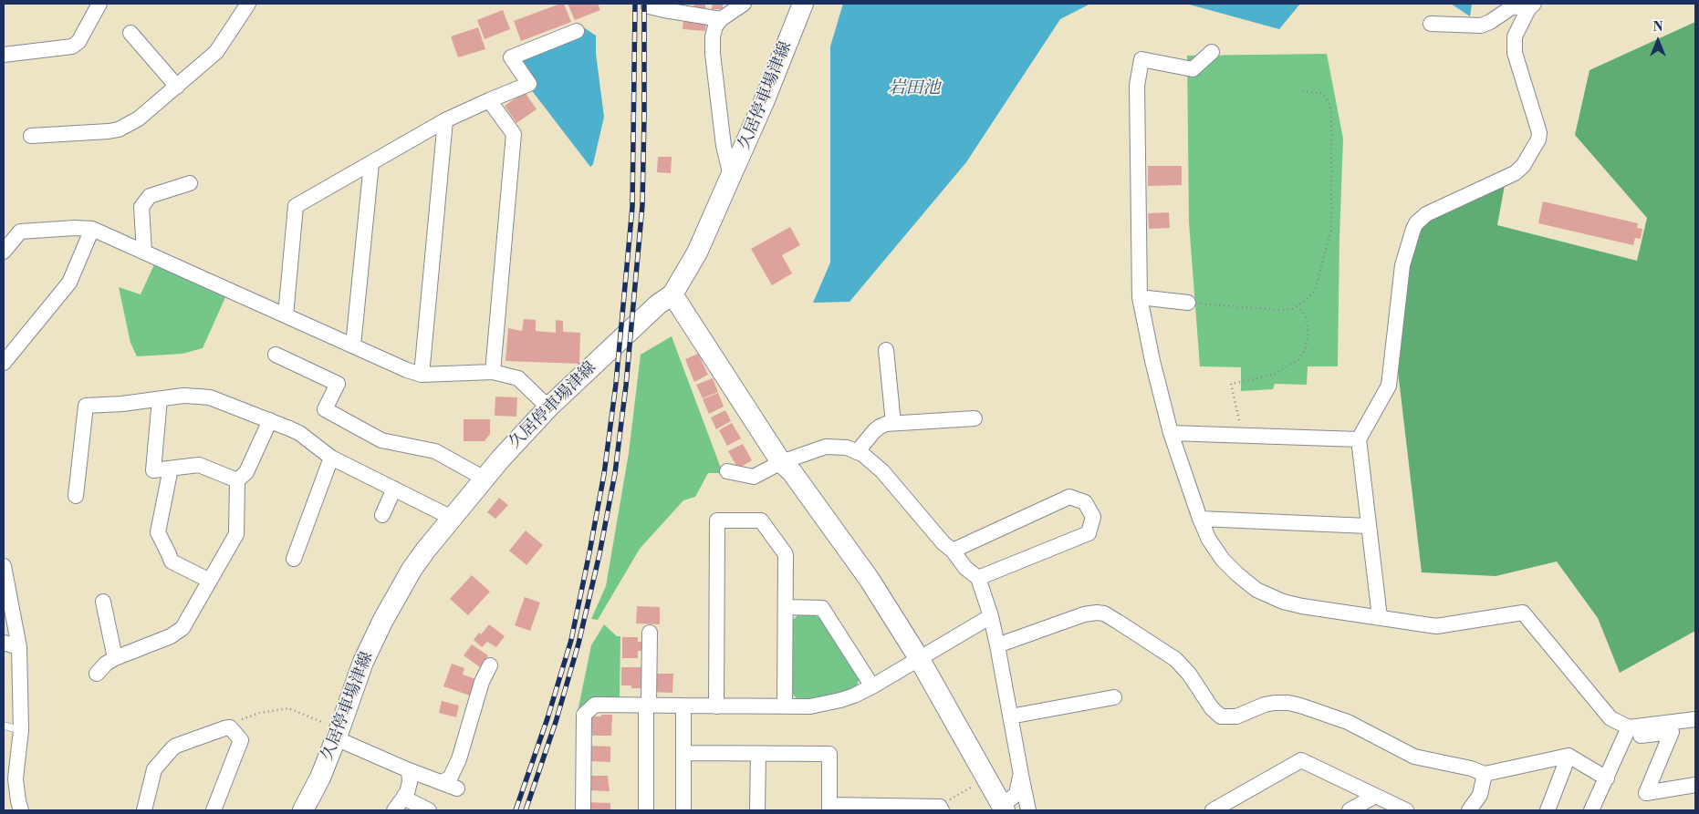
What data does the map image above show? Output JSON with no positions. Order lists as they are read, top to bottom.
{
  "streets": {
    "main road": ["久居停車場津線"]
  },
  "water": ["岩田池"],
  "north": "top"
}
